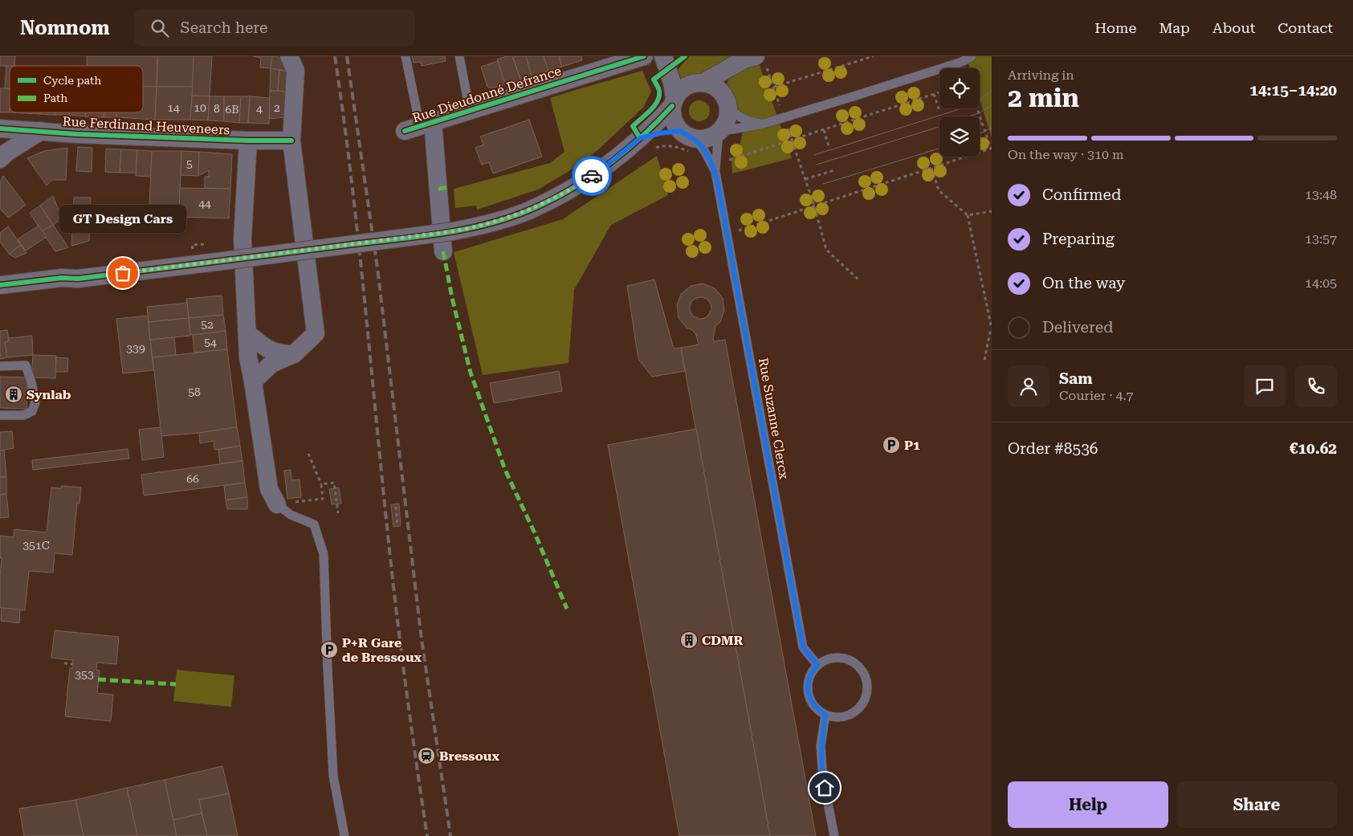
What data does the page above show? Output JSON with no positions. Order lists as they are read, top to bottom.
{
  "streets": {
    "street": ["Rue Dieudonné Defrance", "Rue Ferdinand Heuveneers"],
    "lane": ["Rue Suzanne Clercx"]
  },
  "places": {
    "other": ["GT Design Cars"],
    "building": ["Synlab", "CDMR"],
    "parking": ["P1", "P+R Gare de Bressoux"],
    "station": ["Bressoux"]
  },
  "house_numbers": [
    "14",
    "10",
    "2",
    "8",
    "4",
    "6B",
    "5",
    "44",
    "52",
    "54",
    "339",
    "58",
    "66",
    "351C",
    "353"
  ],
  "legend": ["Cycle path", "Path"],
  "page": {
    "header": "Nomnom",
    "search": "Search here",
    "nav": [
      "Home",
      "Map",
      "About",
      "Contact"
    ],
    "heading": ["2 min", "Arriving in", "14:15–14:20"],
    "panel": [
      "Sam",
      "Courier · 4.7",
      "Order #8536",
      "€10.62"
    ],
    "bar": "On the way · 310 m",
    "list": [
      ["Confirmed", "13:48"],
      ["Preparing", "13:57"],
      ["On the way", "14:05"],
      "Delivered"
    ],
    "bubble": "GT Design Cars",
    "buttons": ["Help", "Share"]
  }
}
